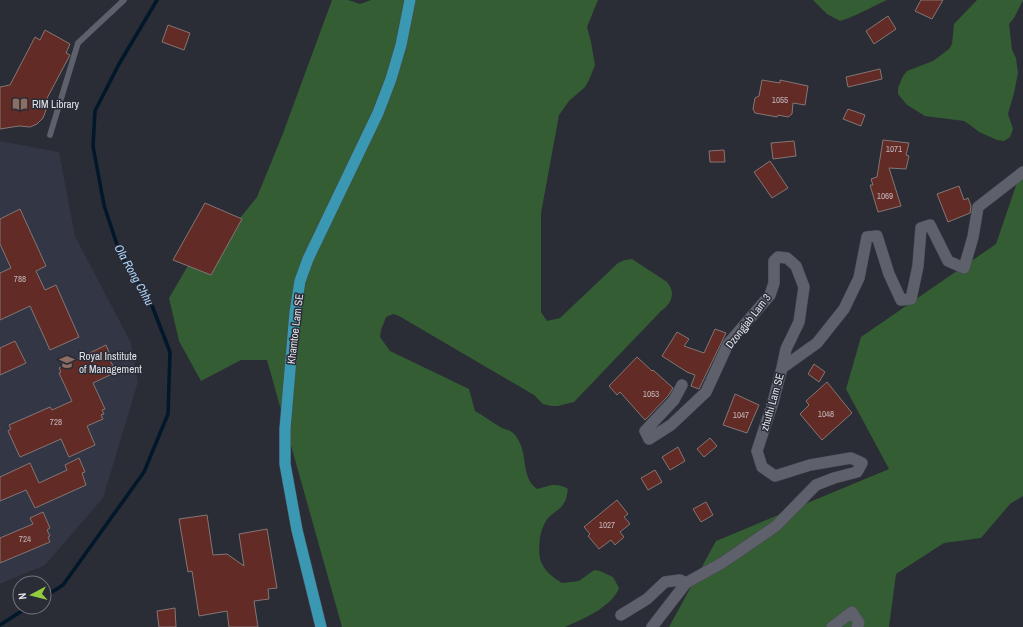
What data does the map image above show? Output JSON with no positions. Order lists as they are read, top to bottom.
{
  "streets": {
    "main road": ["Khamtoe Lam SE"],
    "street": ["Dzongjab Lam 3", "zhuthi Lam SE"]
  },
  "crossings": [
    ["Dzongjab Lam 3", "zhuthi Lam SE"]
  ],
  "water": ["Ola Rong Chhu"],
  "places": {
    "library": ["RIM Library"],
    "school or university": ["Royal Institute of Management"]
  },
  "house_numbers": [
    "1055",
    "1071",
    "1069",
    "788",
    "1053",
    "1048",
    "1047",
    "728",
    "1027",
    "724"
  ],
  "north": "left"
}
